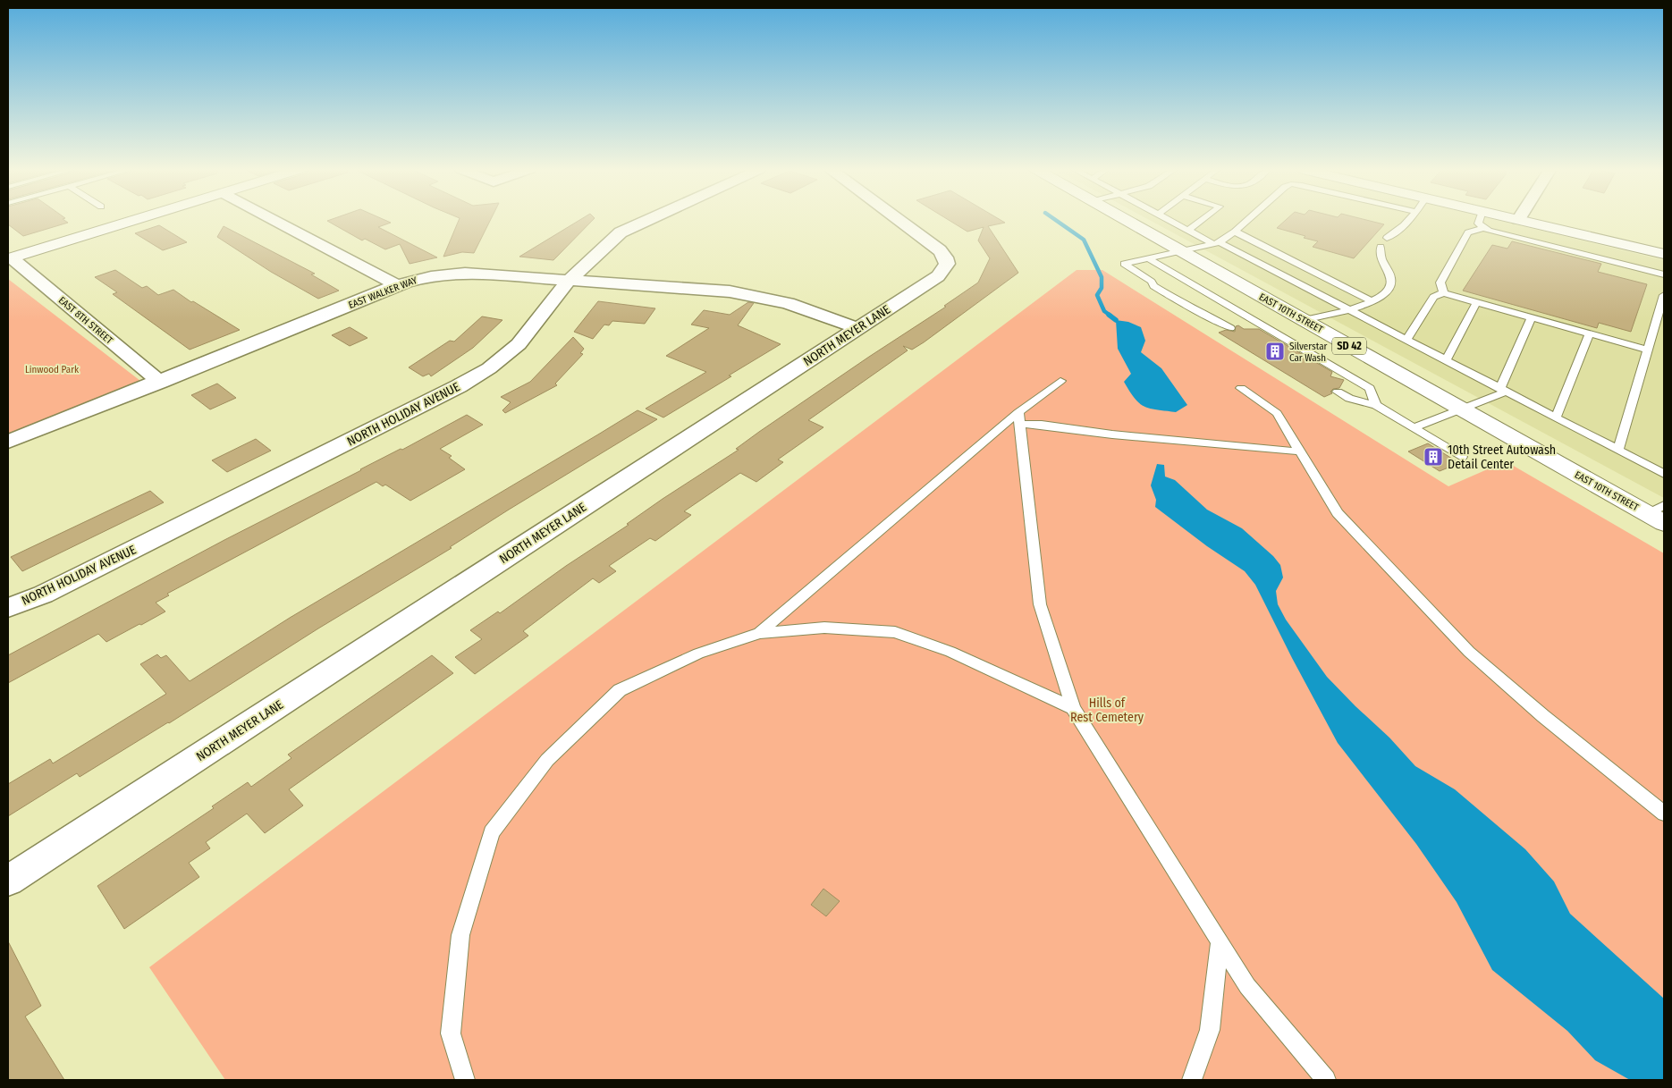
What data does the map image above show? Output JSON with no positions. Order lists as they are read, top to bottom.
{
  "streets": {
    "main road": ["EAST 10TH STREET", "SD 42"],
    "street": [
      "EAST WALKER WAY",
      "EAST 8TH STREET",
      "NORTH MEYER LANE",
      "NORTH HOLIDAY AVENUE"
    ]
  },
  "crossings": [
    ["EAST WALKER WAY", "EAST 8TH STREET"],
    ["EAST WALKER WAY", "NORTH MEYER LANE"],
    ["EAST WALKER WAY", "NORTH HOLIDAY AVENUE"]
  ],
  "parks": ["Linwood Park", "Hills of Rest Cemetery"],
  "places": {
    "building": ["Silverstar Car Wash", "10th Street Autowash Detail Center"]
  }
}
